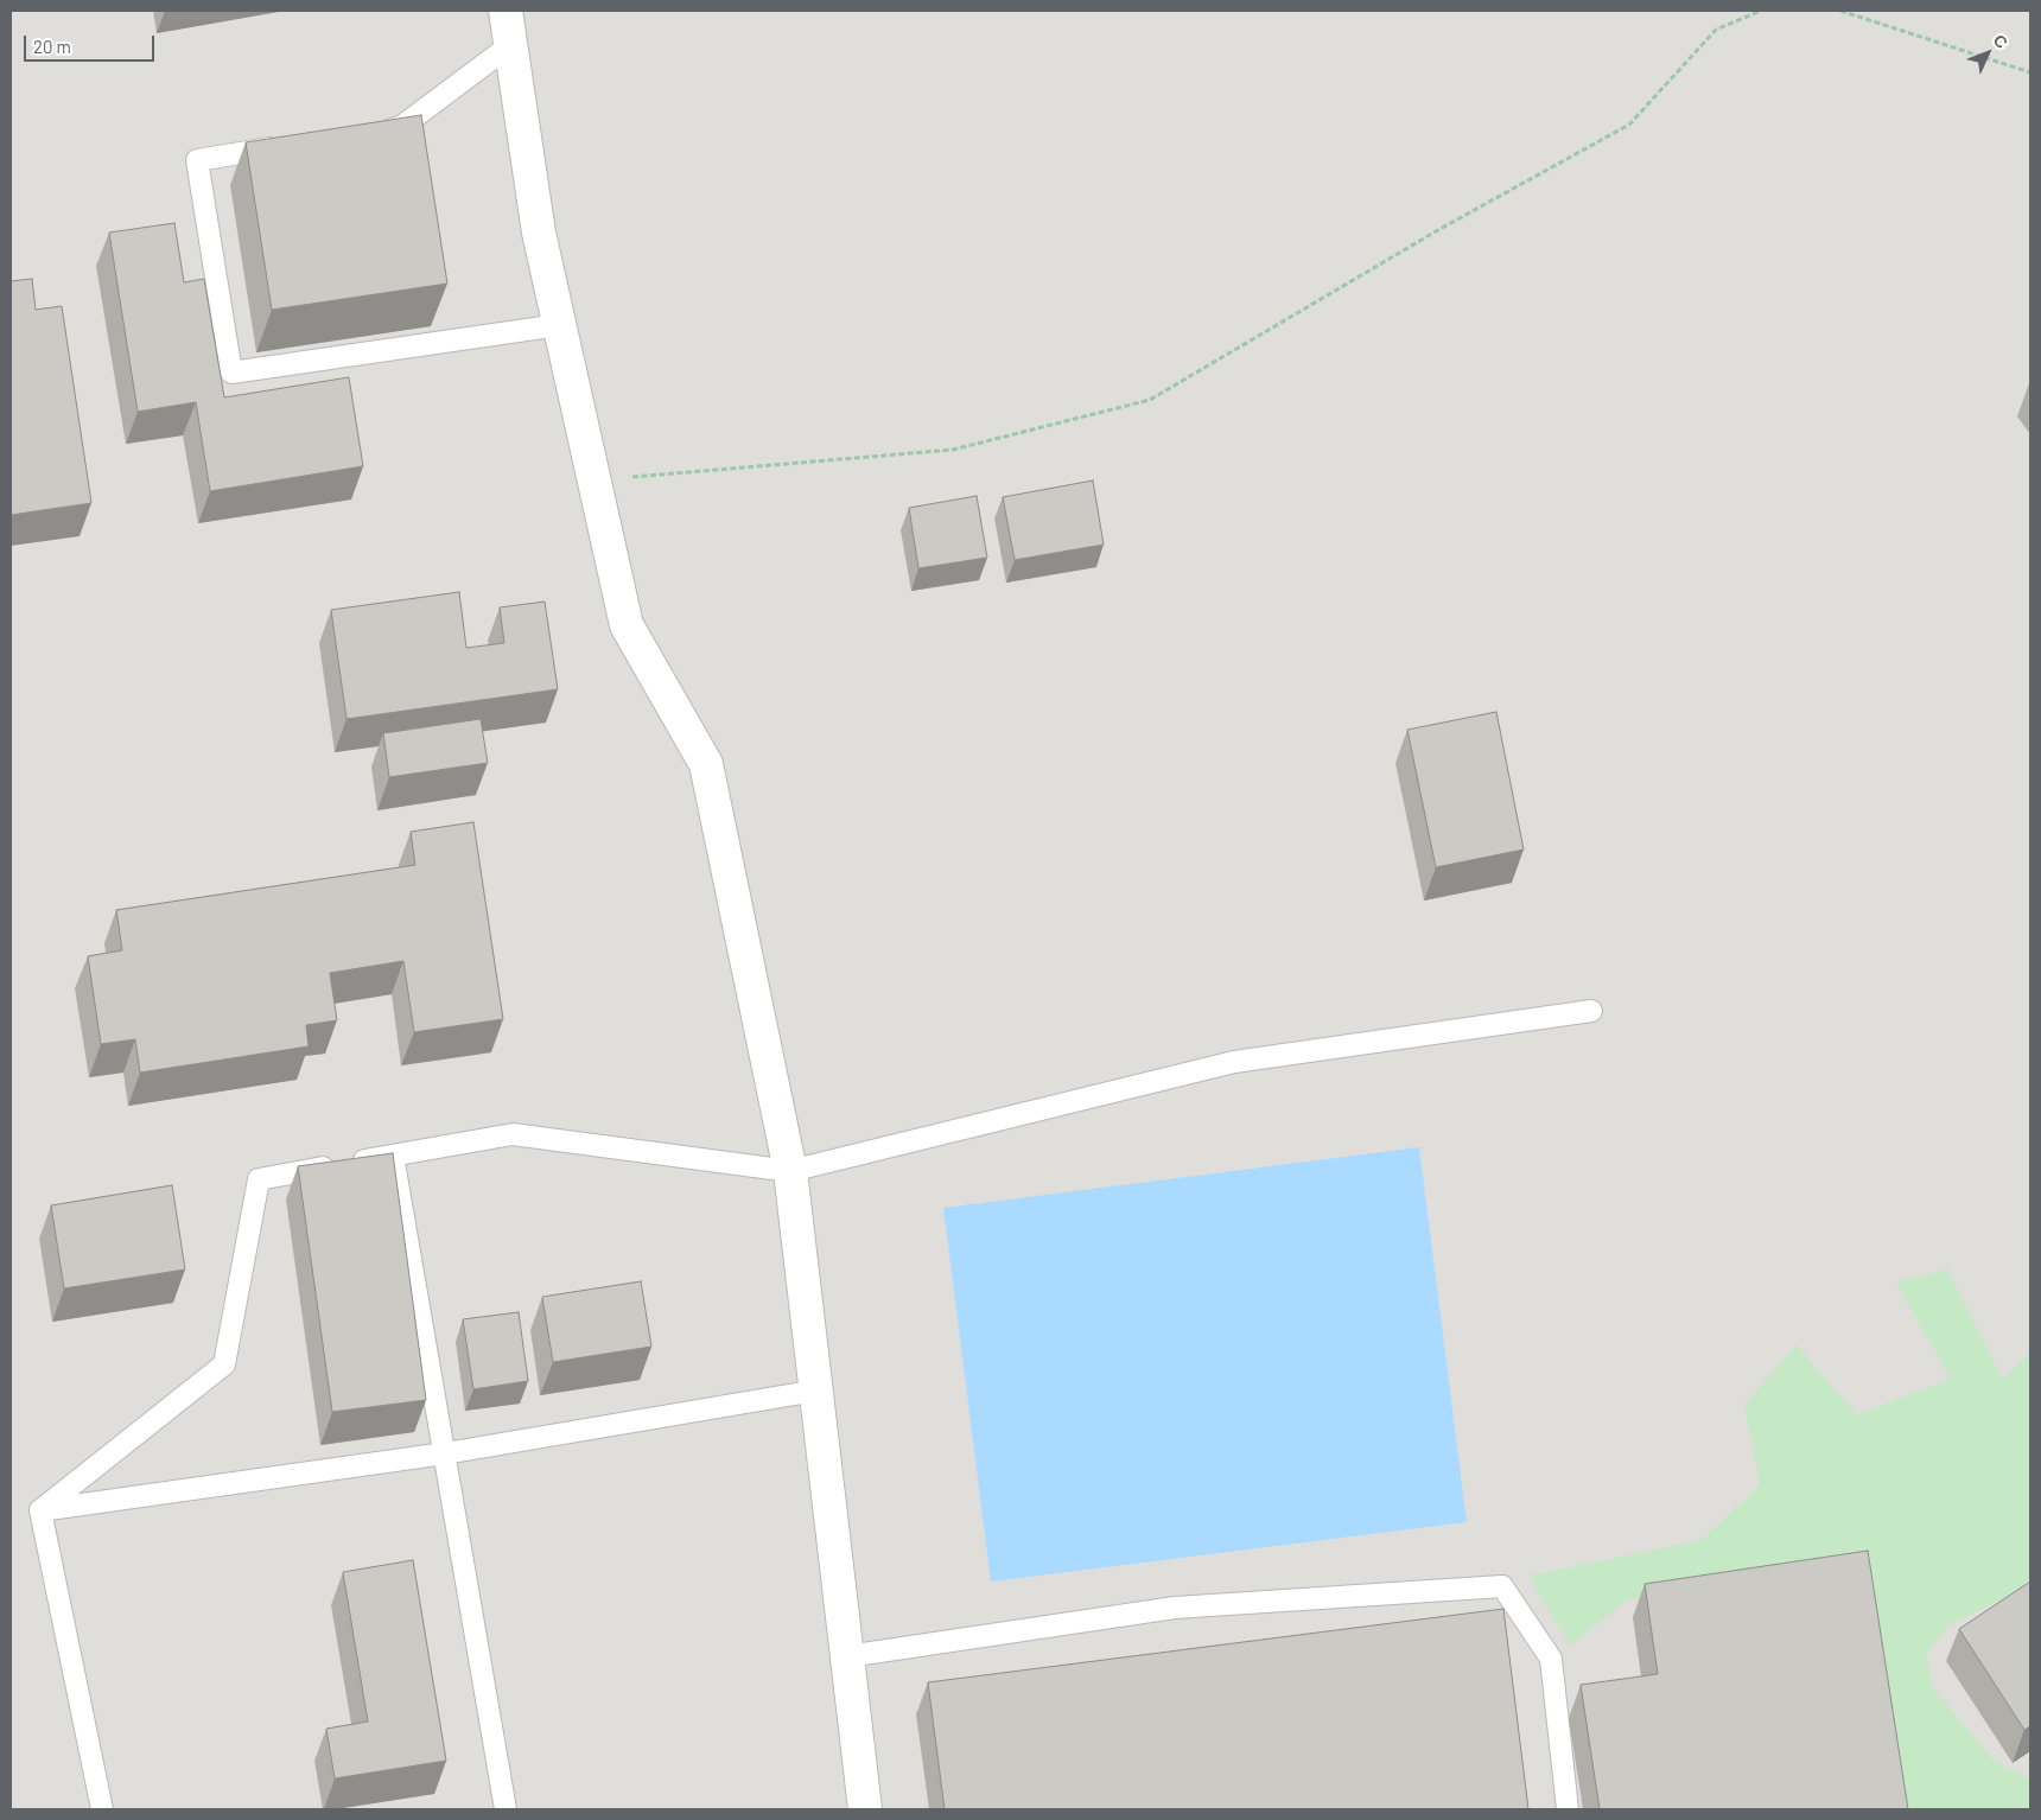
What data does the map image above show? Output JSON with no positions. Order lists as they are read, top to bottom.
{
  "scale_bar": "20 m",
  "north": "top right"
}
